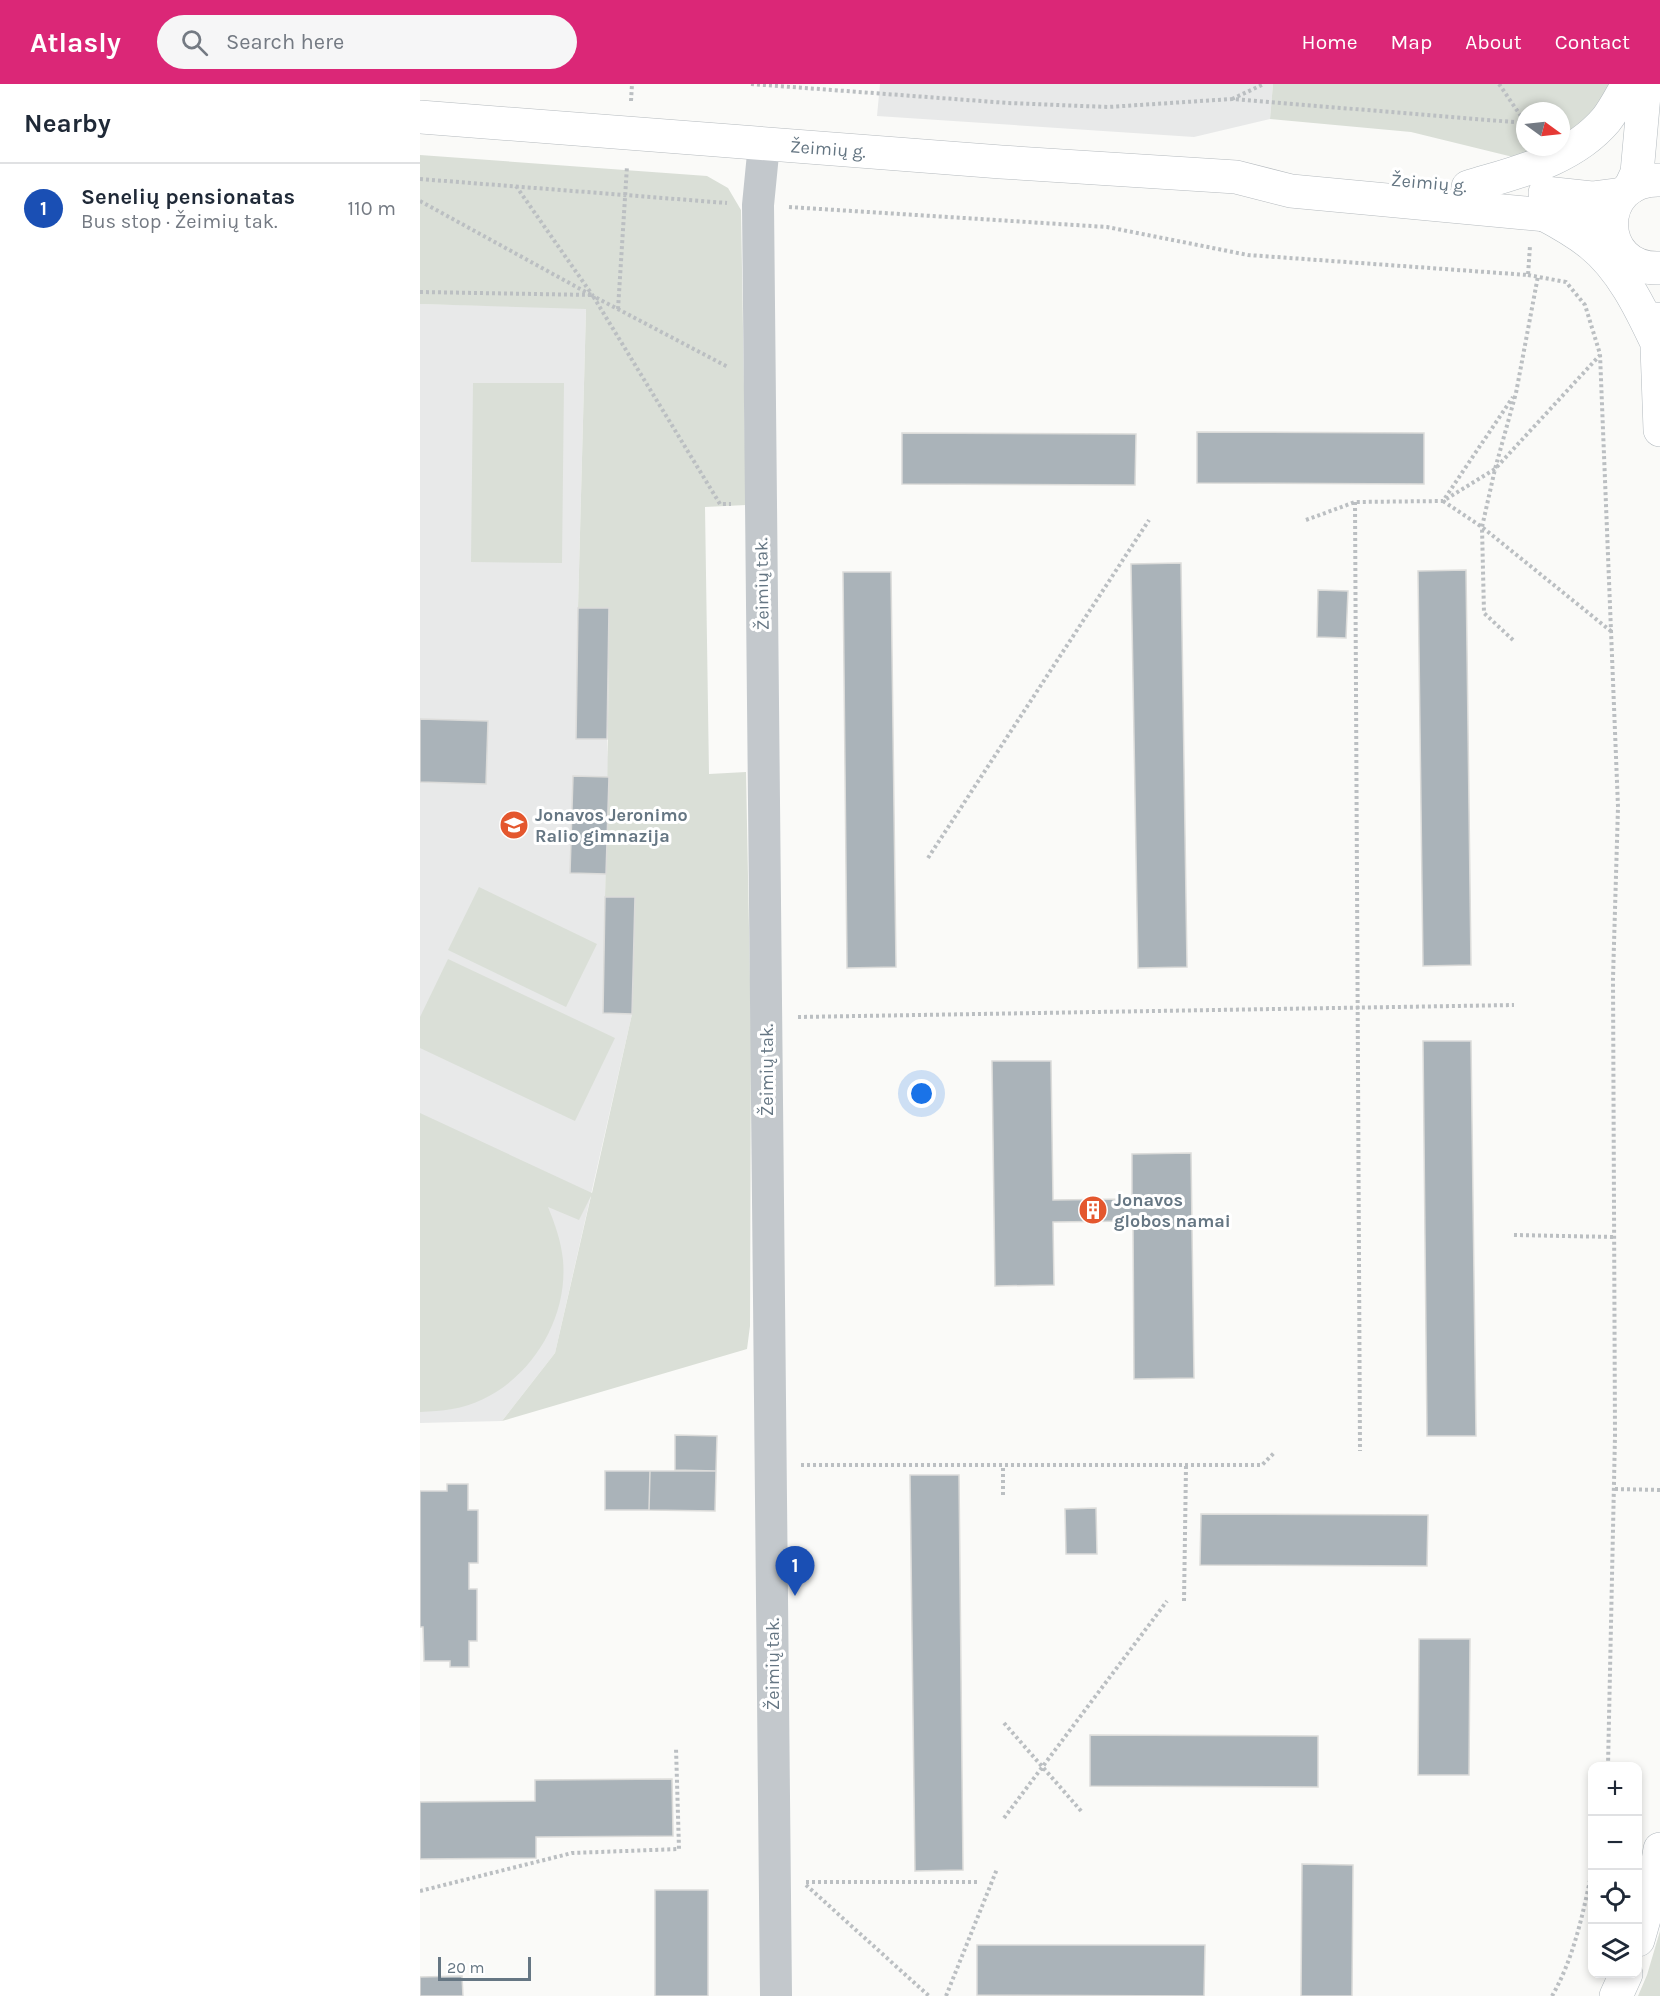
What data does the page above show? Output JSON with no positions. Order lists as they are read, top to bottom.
{
  "streets": {
    "main road": ["Žeimių g."],
    "street": ["Žeimių tak."]
  },
  "crossings": [
    ["Žeimių g.", "Žeimių tak."]
  ],
  "places": {
    "school or university": ["Jonavos Jeronimo Ralio gimnazija"],
    "building": ["Jonavos globos namai"]
  },
  "scale_bar": "20 m",
  "north": "right",
  "page": {
    "header": "Atlasly",
    "search": "Search here",
    "nav": [
      "Home",
      "Map",
      "About",
      "Contact"
    ],
    "heading": "Nearby",
    "list": [
      {
        "mark": "1",
        "name": "Senelių pensionatas",
        "note": "Bus stop · Žeimių tak.",
        "value": "110 m"
      }
    ],
    "pins": "1",
    "map_buttons": ["+", "−"],
    "scale": "20 m"
  }
}
